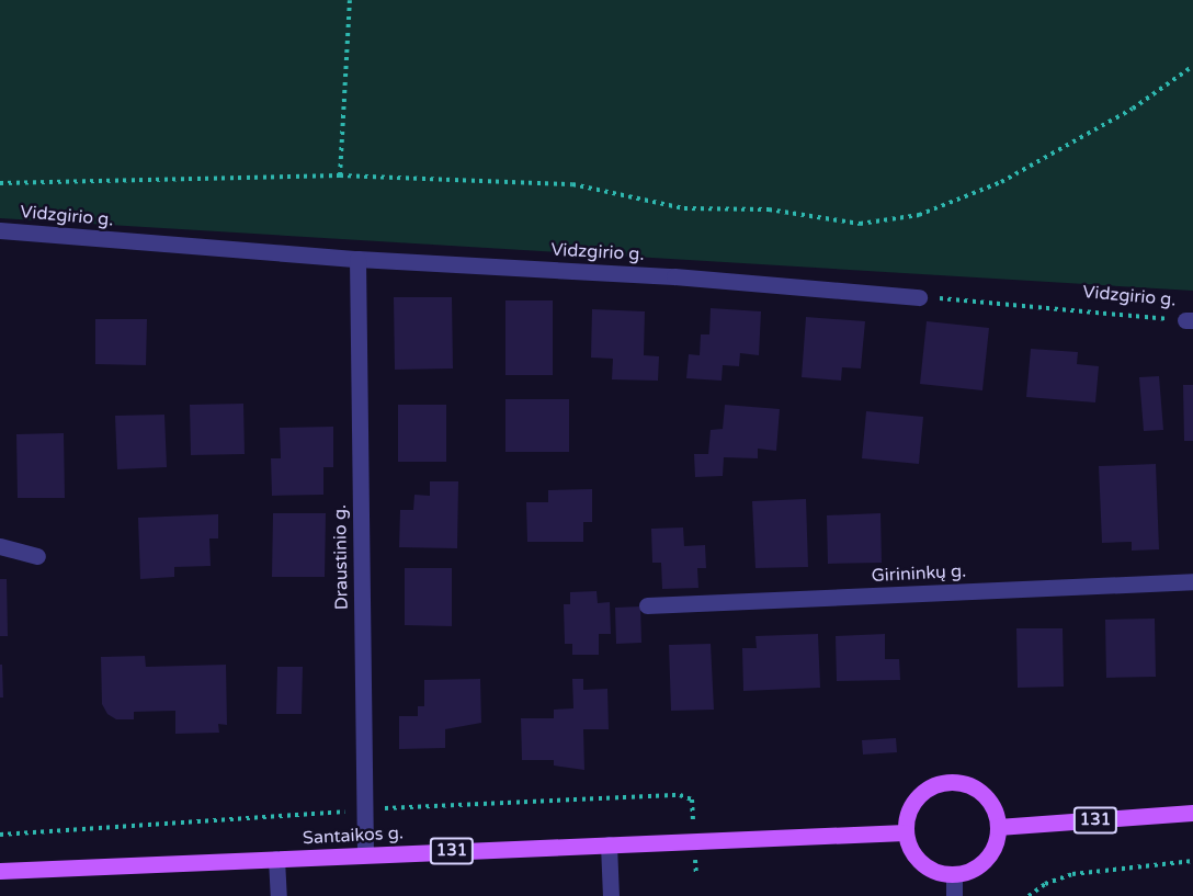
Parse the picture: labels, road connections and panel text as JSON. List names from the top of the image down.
{
  "streets": {
    "main road": ["131", "Santaikos g."],
    "street": ["Vidzgirio g.", "Draustinio g.", "Girininkų g."]
  },
  "crossings": [
    ["Vidzgirio g.", "Draustinio g."],
    ["Draustinio g.", "Santaikos g."],
    ["131", "Santaikos g."]
  ]
}
